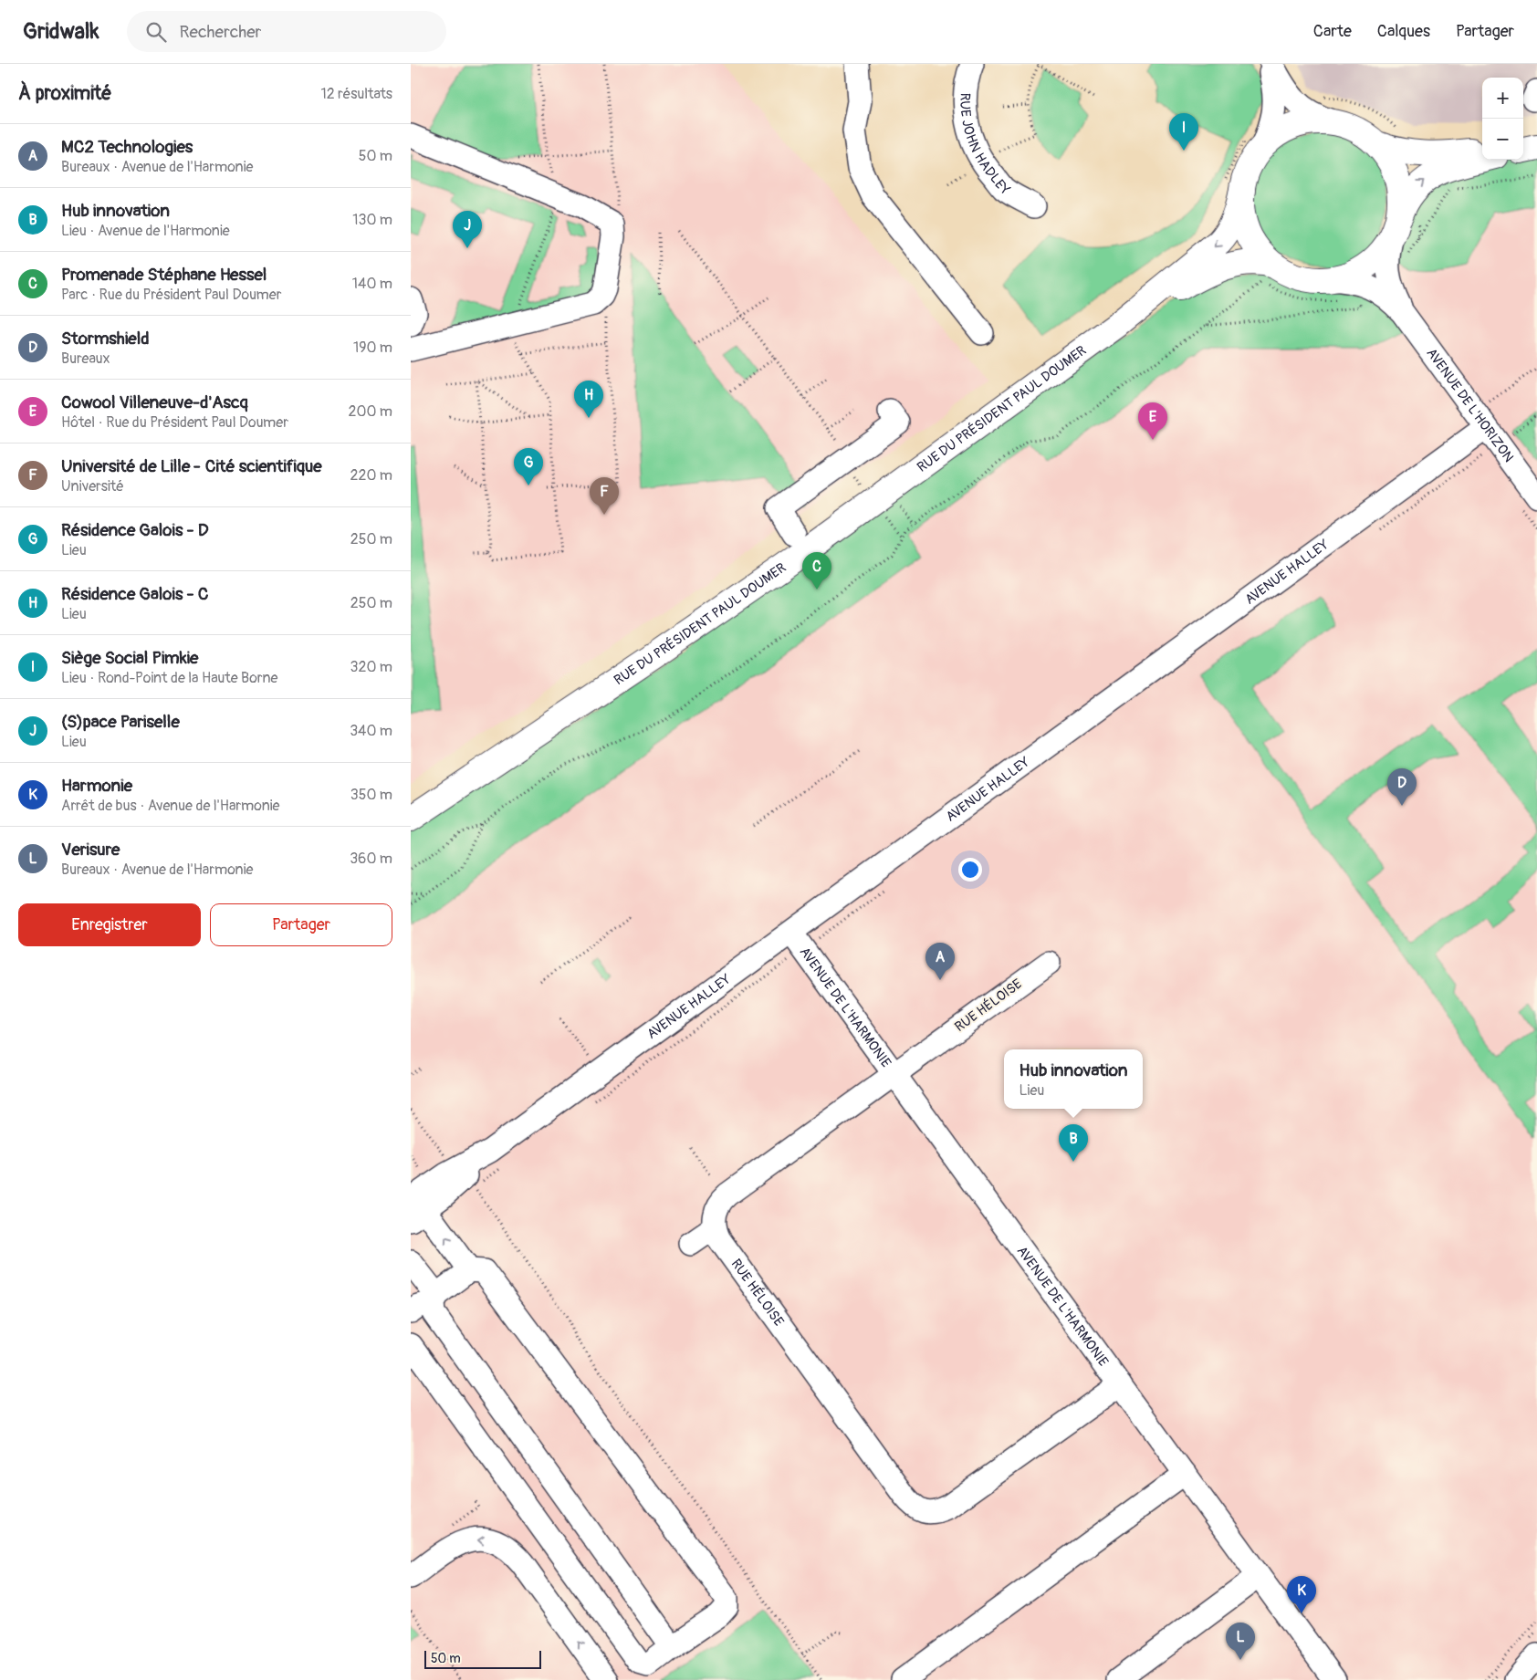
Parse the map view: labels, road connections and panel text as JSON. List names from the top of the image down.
{
  "streets": {
    "main road": ["RUE DU PRÉSIDENT PAUL DOUMER"],
    "street": [
      "RUE JOHN HADLEY",
      "AVENUE DE L'HORIZON",
      "AVENUE HALLEY",
      "RUE HÉLOISE",
      "AVENUE DE L'HARMONIE"
    ]
  },
  "crossings": [
    ["AVENUE DE L'HORIZON", "AVENUE HALLEY"],
    ["AVENUE HALLEY", "AVENUE DE L'HARMONIE"],
    ["RUE HÉLOISE", "AVENUE DE L'HARMONIE"]
  ],
  "scale_bar": "50 m",
  "page": {
    "header": "Gridwalk",
    "search": "Rechercher",
    "nav": ["Carte", "Calques", "Partager"],
    "heading": ["À proximité", "12 résultats"],
    "map_buttons": ["+", "−"],
    "pins": [
      "I",
      "J",
      "H",
      "E",
      "G",
      "F",
      "C",
      "D",
      "A",
      "B",
      "K",
      "L"
    ],
    "list": [
      {
        "mark": "A",
        "name": "MC2 Technologies",
        "note": "Bureaux · Avenue de l'Harmonie",
        "value": "50 m"
      },
      {
        "mark": "B",
        "name": "Hub innovation",
        "note": "Lieu · Avenue de l'Harmonie",
        "value": "130 m"
      },
      {
        "mark": "C",
        "name": "Promenade Stéphane Hessel",
        "note": "Parc · Rue du Président Paul Doumer",
        "value": "140 m"
      },
      {
        "mark": "D",
        "name": "Stormshield",
        "note": "Bureaux",
        "value": "190 m"
      },
      {
        "mark": "E",
        "name": "Cowool Villeneuve-d'Ascq",
        "note": "Hôtel · Rue du Président Paul Doumer",
        "value": "200 m"
      },
      {
        "mark": "F",
        "name": "Université de Lille ‐ Cité scientifique",
        "note": "Université",
        "value": "220 m"
      },
      {
        "mark": "G",
        "name": "Résidence Galois - D",
        "note": "Lieu",
        "value": "250 m"
      },
      {
        "mark": "H",
        "name": "Résidence Galois - C",
        "note": "Lieu",
        "value": "250 m"
      },
      {
        "mark": "I",
        "name": "Siège Social Pimkie",
        "note": "Lieu · Rond-Point de la Haute Borne",
        "value": "320 m"
      },
      {
        "mark": "J",
        "name": "(S)pace Pariselle",
        "note": "Lieu",
        "value": "340 m"
      },
      {
        "mark": "K",
        "name": "Harmonie",
        "note": "Arrêt de bus · Avenue de l'Harmonie",
        "value": "350 m"
      },
      {
        "mark": "L",
        "name": "Verisure",
        "note": "Bureaux · Avenue de l'Harmonie",
        "value": "360 m"
      }
    ],
    "buttons": ["Enregistrer", "Partager"],
    "popup": ["Hub innovation", "Lieu"],
    "scale": "50 m"
  }
}
